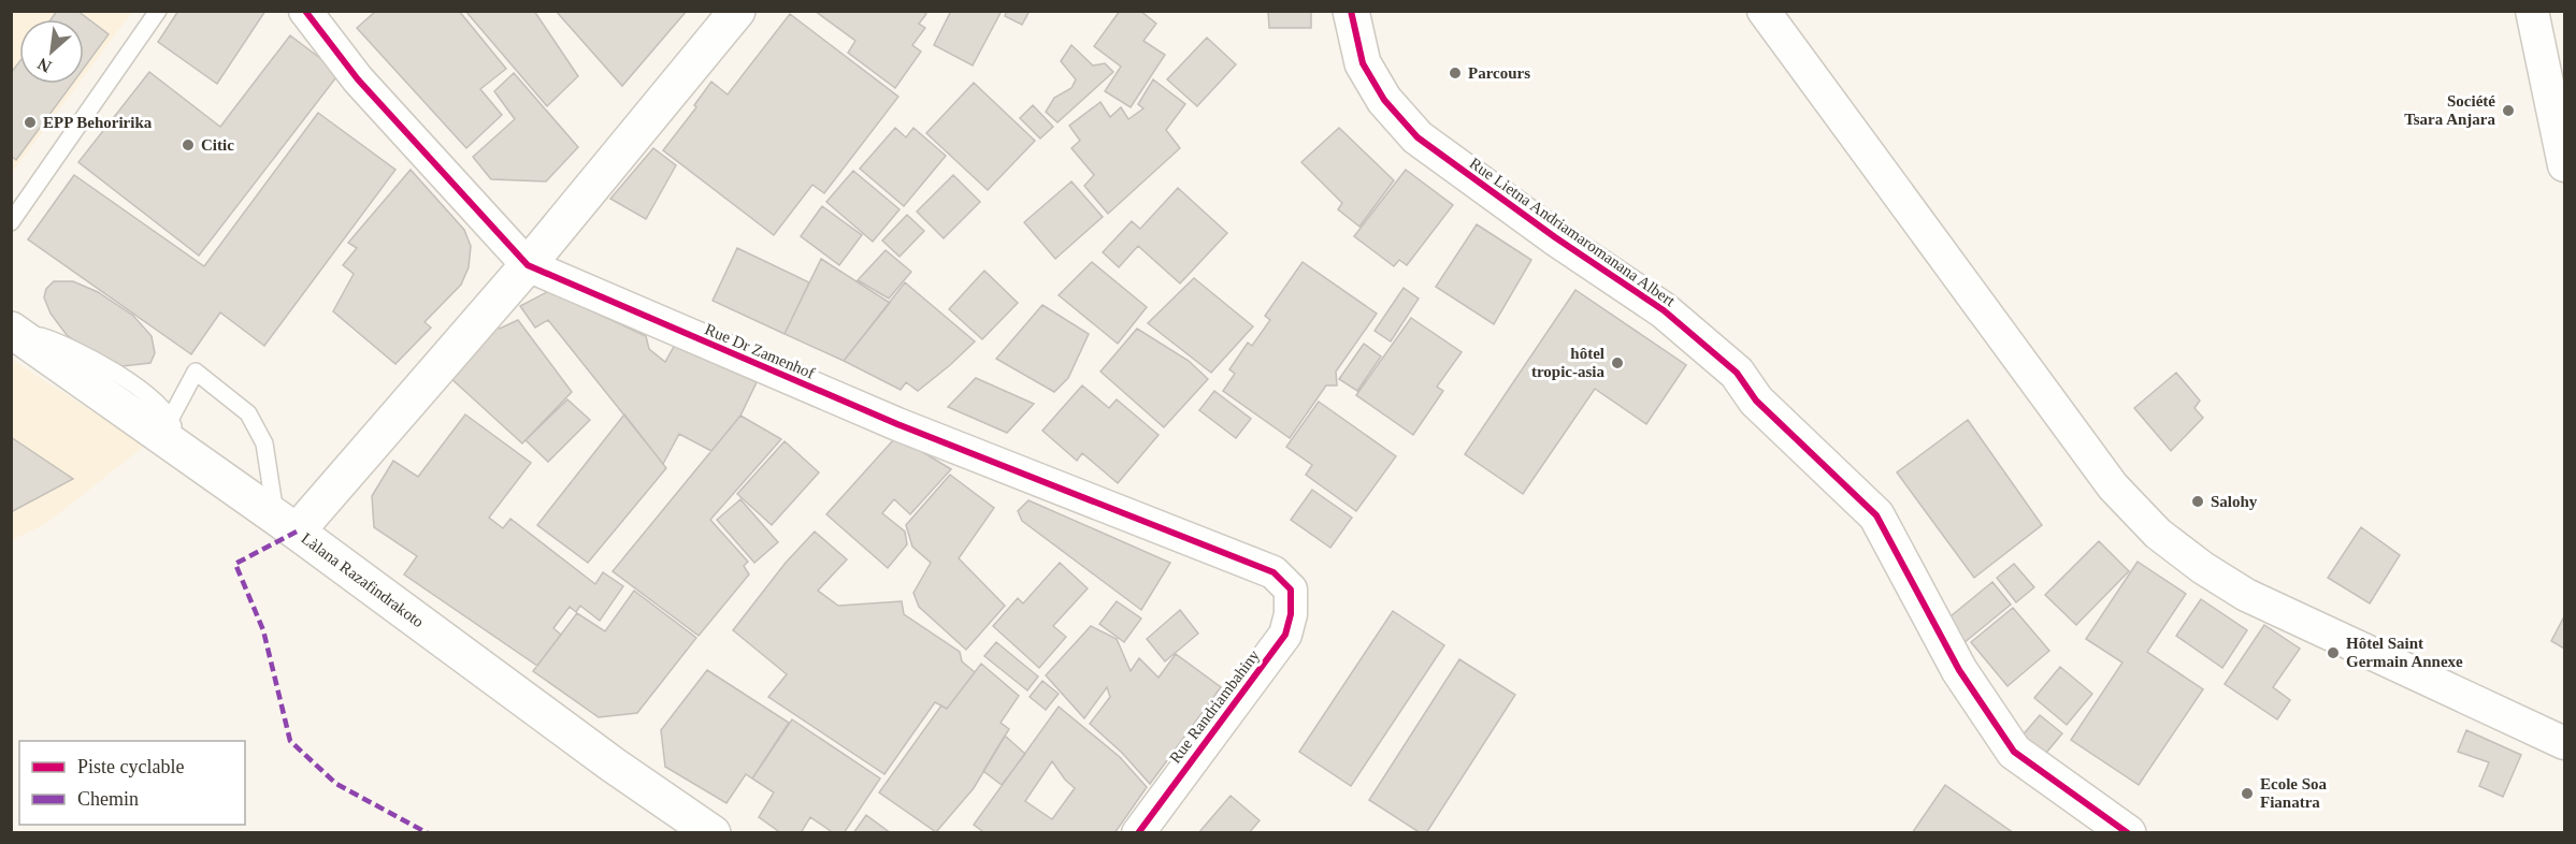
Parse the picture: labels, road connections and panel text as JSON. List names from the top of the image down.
{
  "streets": {
    "street": [
      "Rue Lietna Andriamaromanana Albert",
      "Rue Dr Zamenhof",
      "Làlana Razafindrakoto",
      "Rue Randriambahiny"
    ]
  },
  "crossings": [
    ["Rue Dr Zamenhof", "Rue Randriambahiny"]
  ],
  "places": [
    "Parcours",
    "Société Tsara Anjara",
    "EPP Behoririka",
    "Citic",
    "hôtel tropic-asia",
    "Salohy",
    "Hôtel Saint Germain Annexe",
    "Ecole Soa Fianatra"
  ],
  "legend": ["Piste cyclable", "Chemin"],
  "north": "bottom left"
}
